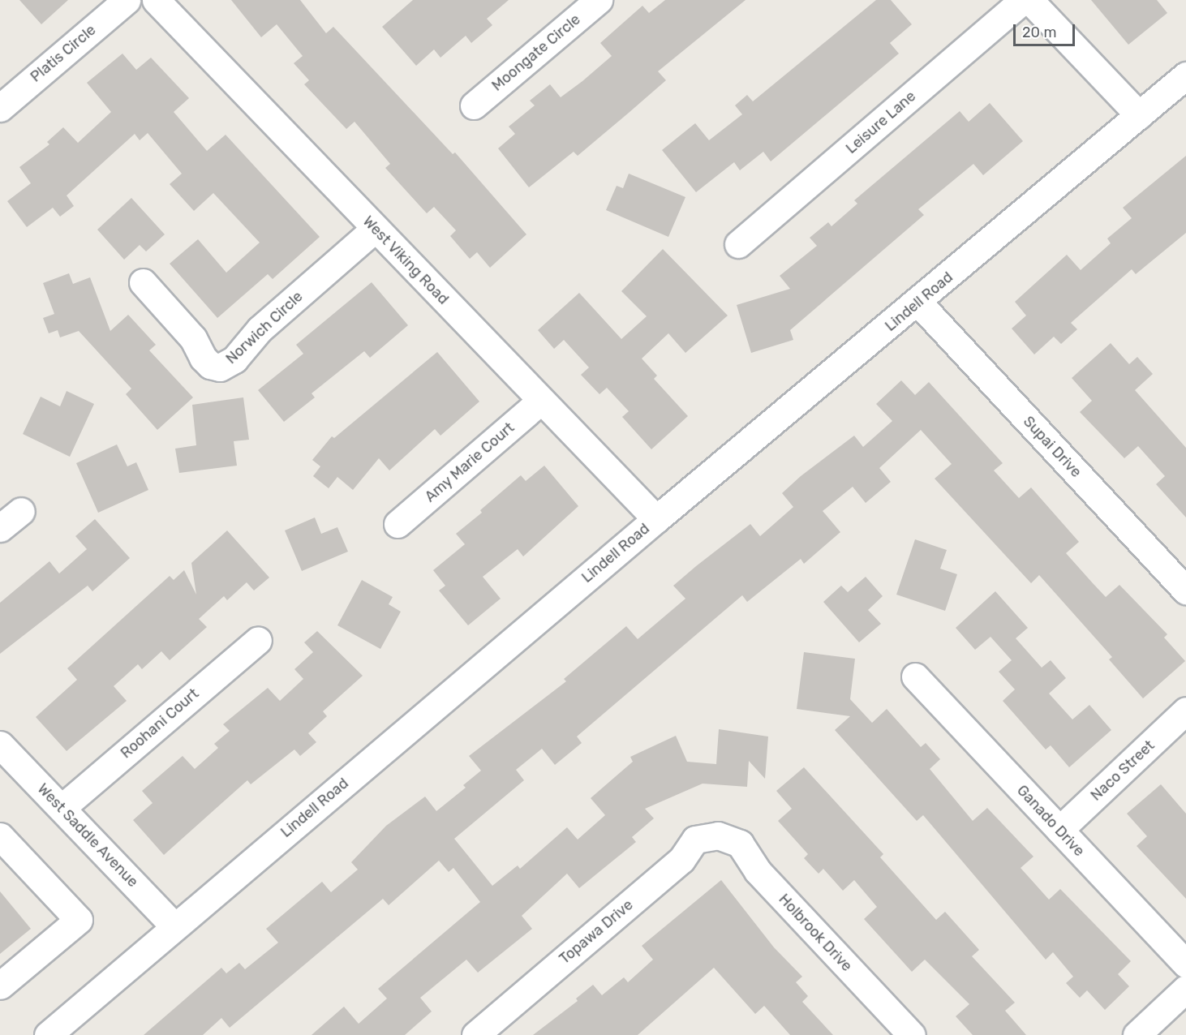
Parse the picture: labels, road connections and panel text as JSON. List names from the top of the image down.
{
  "streets": {
    "street": [
      "Moongate Circle",
      "Platis Circle",
      "Leisure Lane",
      "West Viking Road",
      "Lindell Road",
      "Norwich Circle",
      "Supai Drive",
      "Amy Marie Court",
      "Roohani Court",
      "Naco Street",
      "Ganado Drive",
      "West Saddle Avenue",
      "Topawa Drive",
      "Holbrook Drive"
    ]
  },
  "crossings": [
    ["West Viking Road", "Lindell Road"],
    ["West Viking Road", "Norwich Circle"],
    ["West Viking Road", "Amy Marie Court"],
    ["Lindell Road", "Supai Drive"],
    ["Lindell Road", "West Saddle Avenue"],
    ["Roohani Court", "West Saddle Avenue"],
    ["Naco Street", "Ganado Drive"],
    ["Topawa Drive", "Holbrook Drive"]
  ],
  "scale_bar": "20 m"
}
